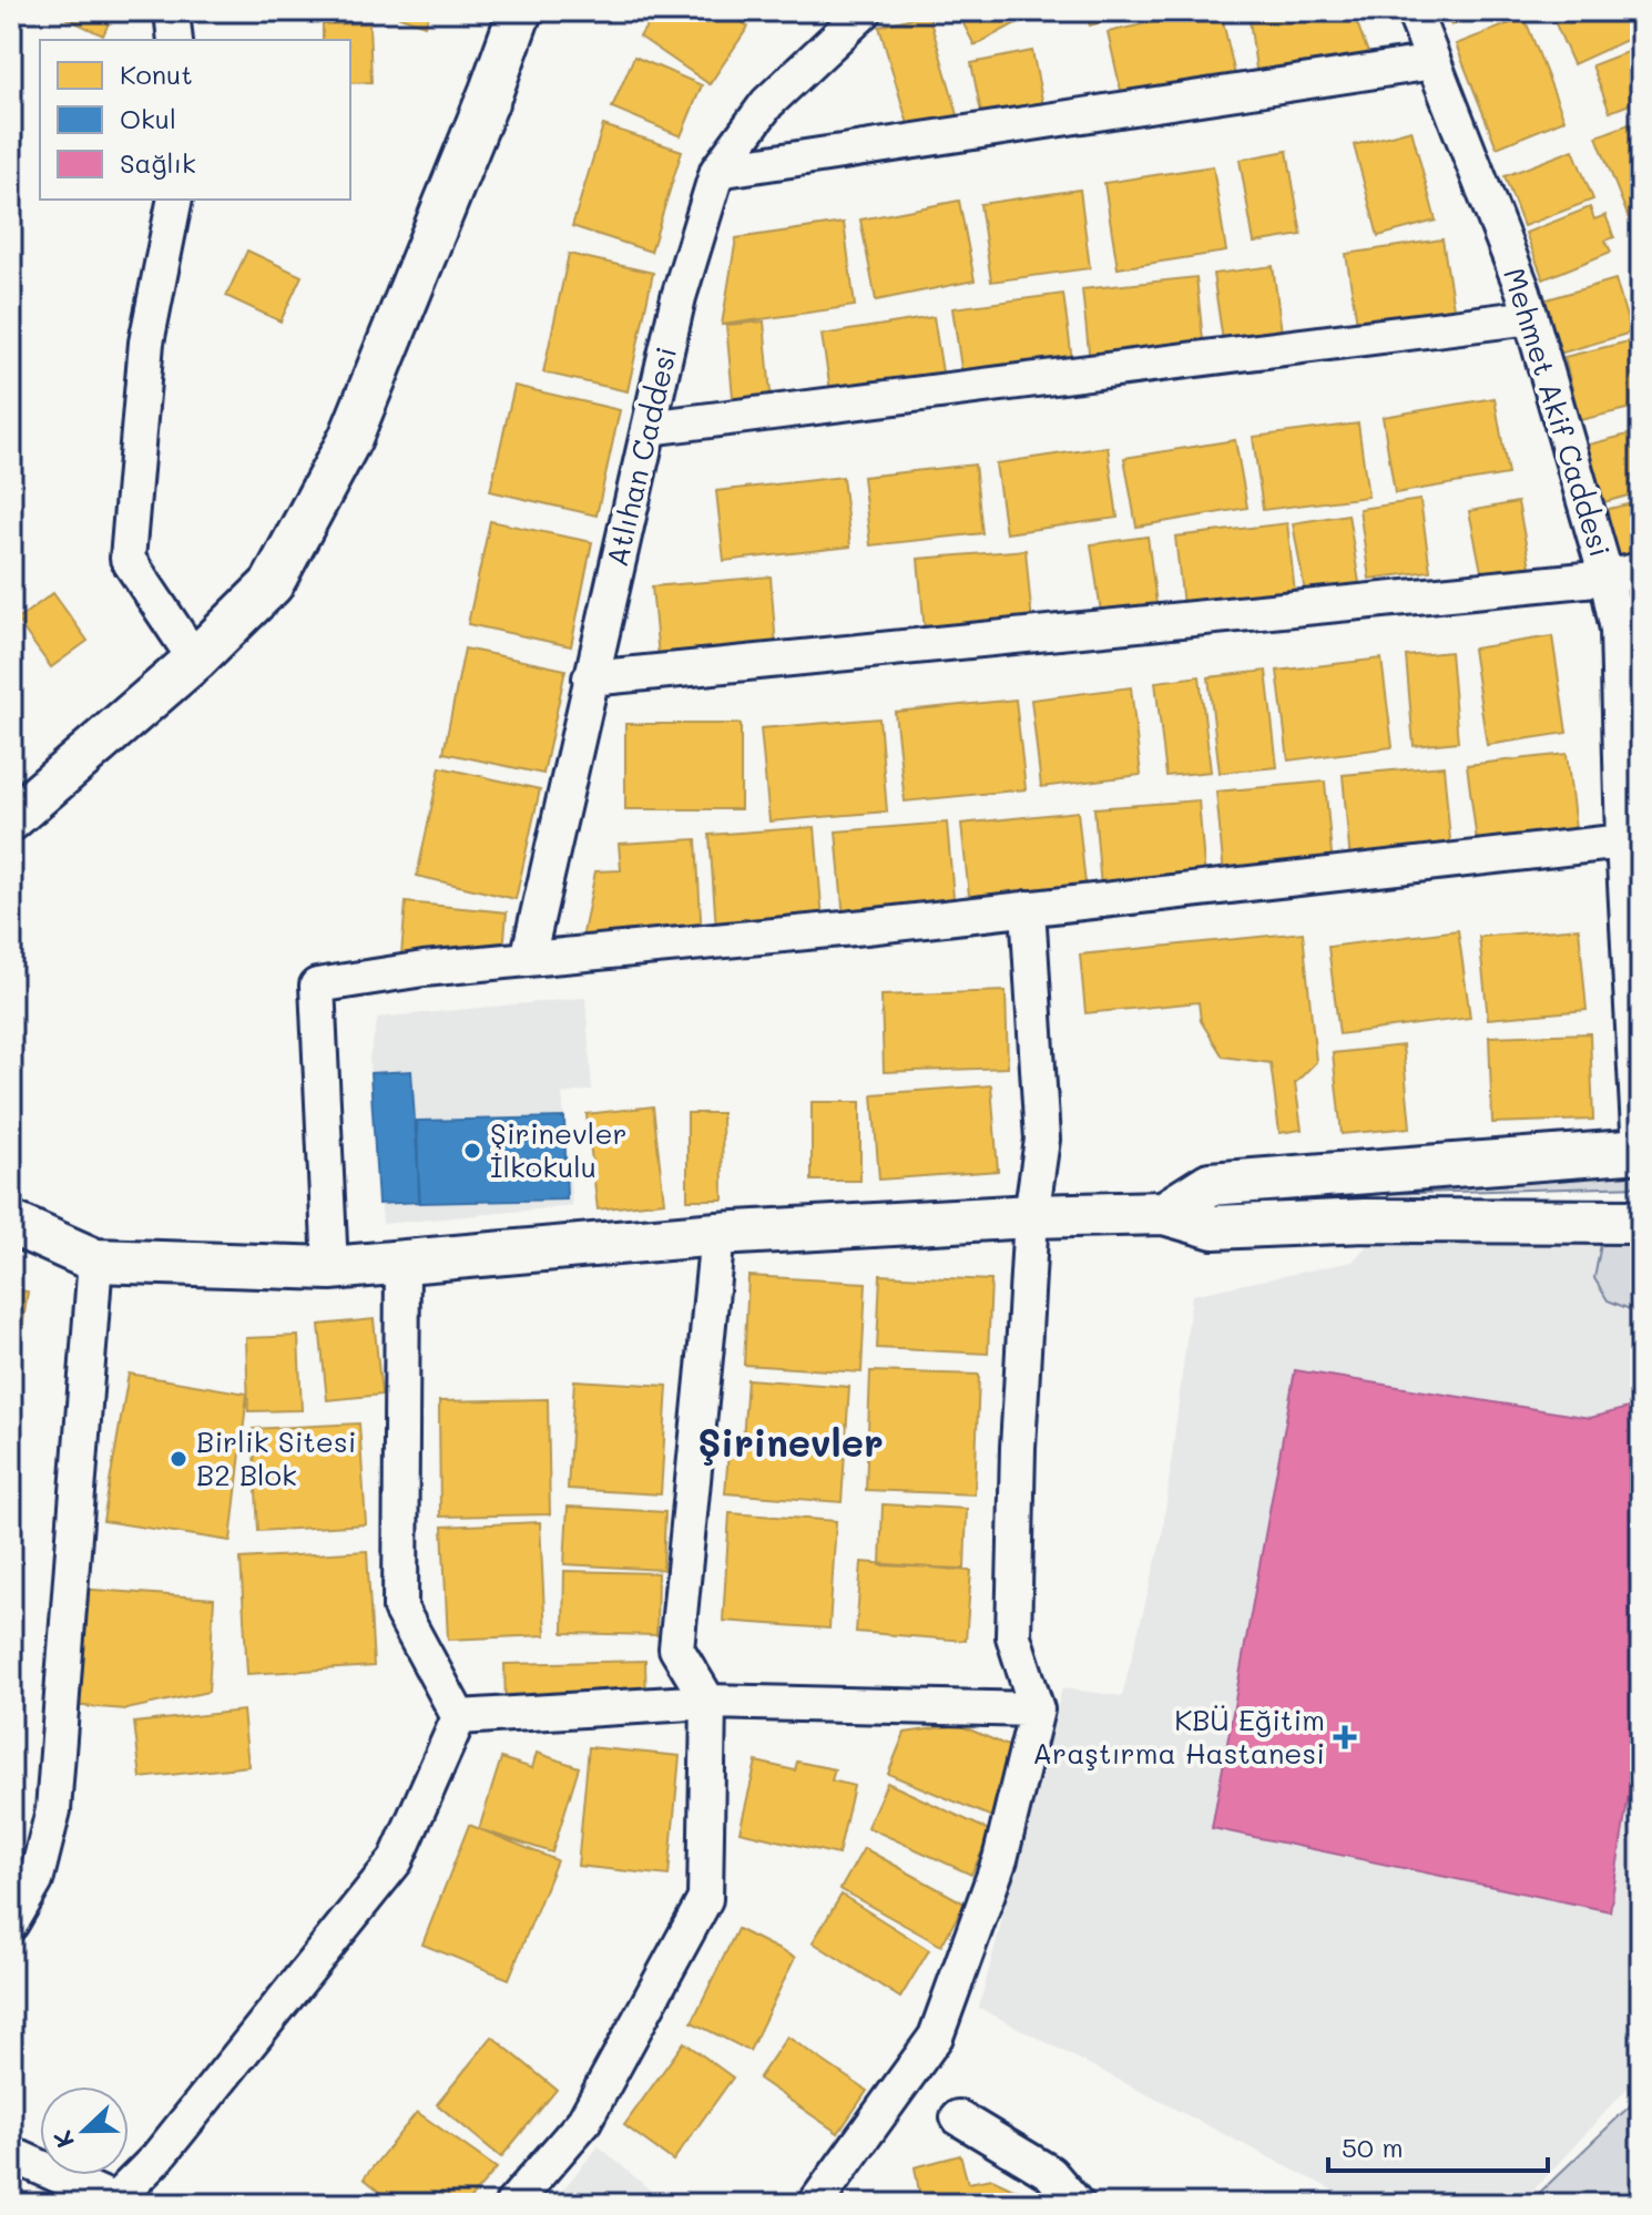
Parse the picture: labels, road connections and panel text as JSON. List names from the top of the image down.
{
  "streets": {
    "street": ["Mehmet Akif Caddesi", "Atlıhan Caddesi"]
  },
  "districts": ["Şirinevler"],
  "places": {
    "other": ["Şirinevler İlkokulu", "Birlik Sitesi B2 Blok"],
    "health": ["KBÜ Eğitim Araştırma Hastanesi"]
  },
  "legend": ["Konut", "Okul", "Sağlık"],
  "scale_bar": "50 m",
  "north": "left"
}
